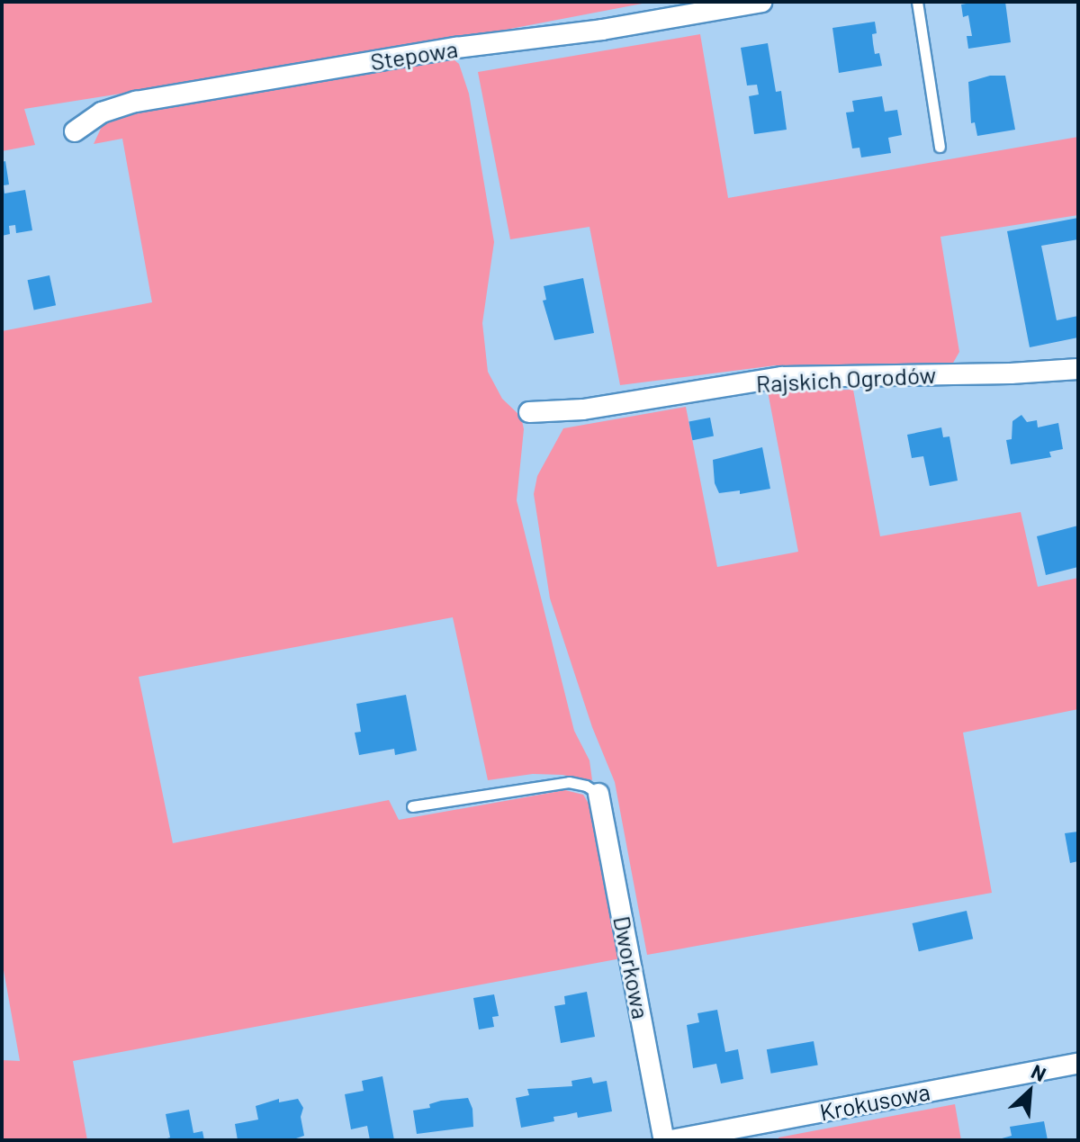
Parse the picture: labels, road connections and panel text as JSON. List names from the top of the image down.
{
  "streets": {
    "street": [
      "Stepowa",
      "Rajskich Ogrodów",
      "Dworkowa",
      "Krokusowa"
    ]
  },
  "north": "top right"
}
